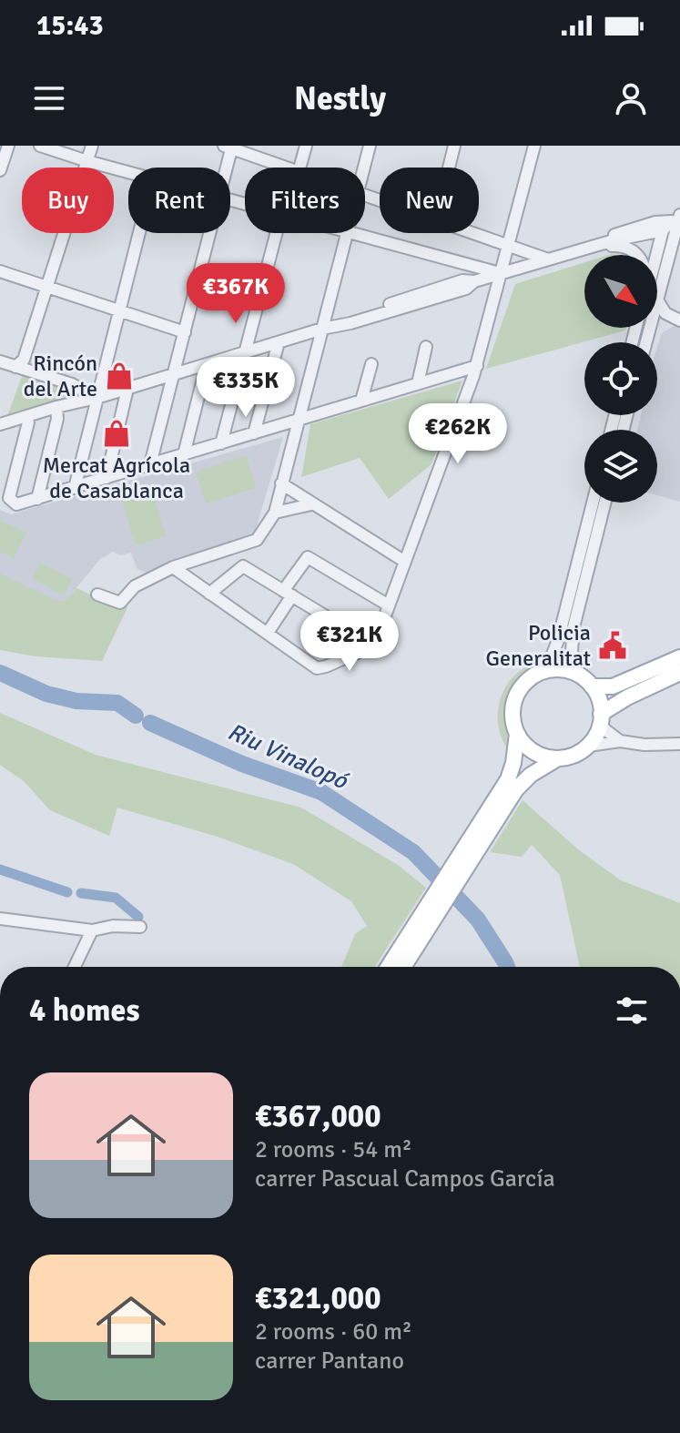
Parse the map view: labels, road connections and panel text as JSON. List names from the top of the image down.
{
  "water": ["Riu Vinalopó"],
  "places": {
    "shop": ["Rincón del Arte", "Mercat Agrícola de Casablanca"],
    "public building": ["Policia Generalitat"]
  },
  "north": "bottom right",
  "page": {
    "status": "15:43",
    "header": "Nestly",
    "chip": [
      "Buy",
      "Rent",
      "Filters",
      "New"
    ],
    "price": [
      "€367K",
      "€335K",
      "€262K",
      "€321K"
    ],
    "heading": "4 homes",
    "list": [
      {
        "name": "€367,000",
        "note": "2 rooms · 54 m² · carrer Pascual Campos García"
      },
      {
        "name": "€321,000",
        "note": "2 rooms · 60 m² · carrer Pantano"
      }
    ]
  }
}
